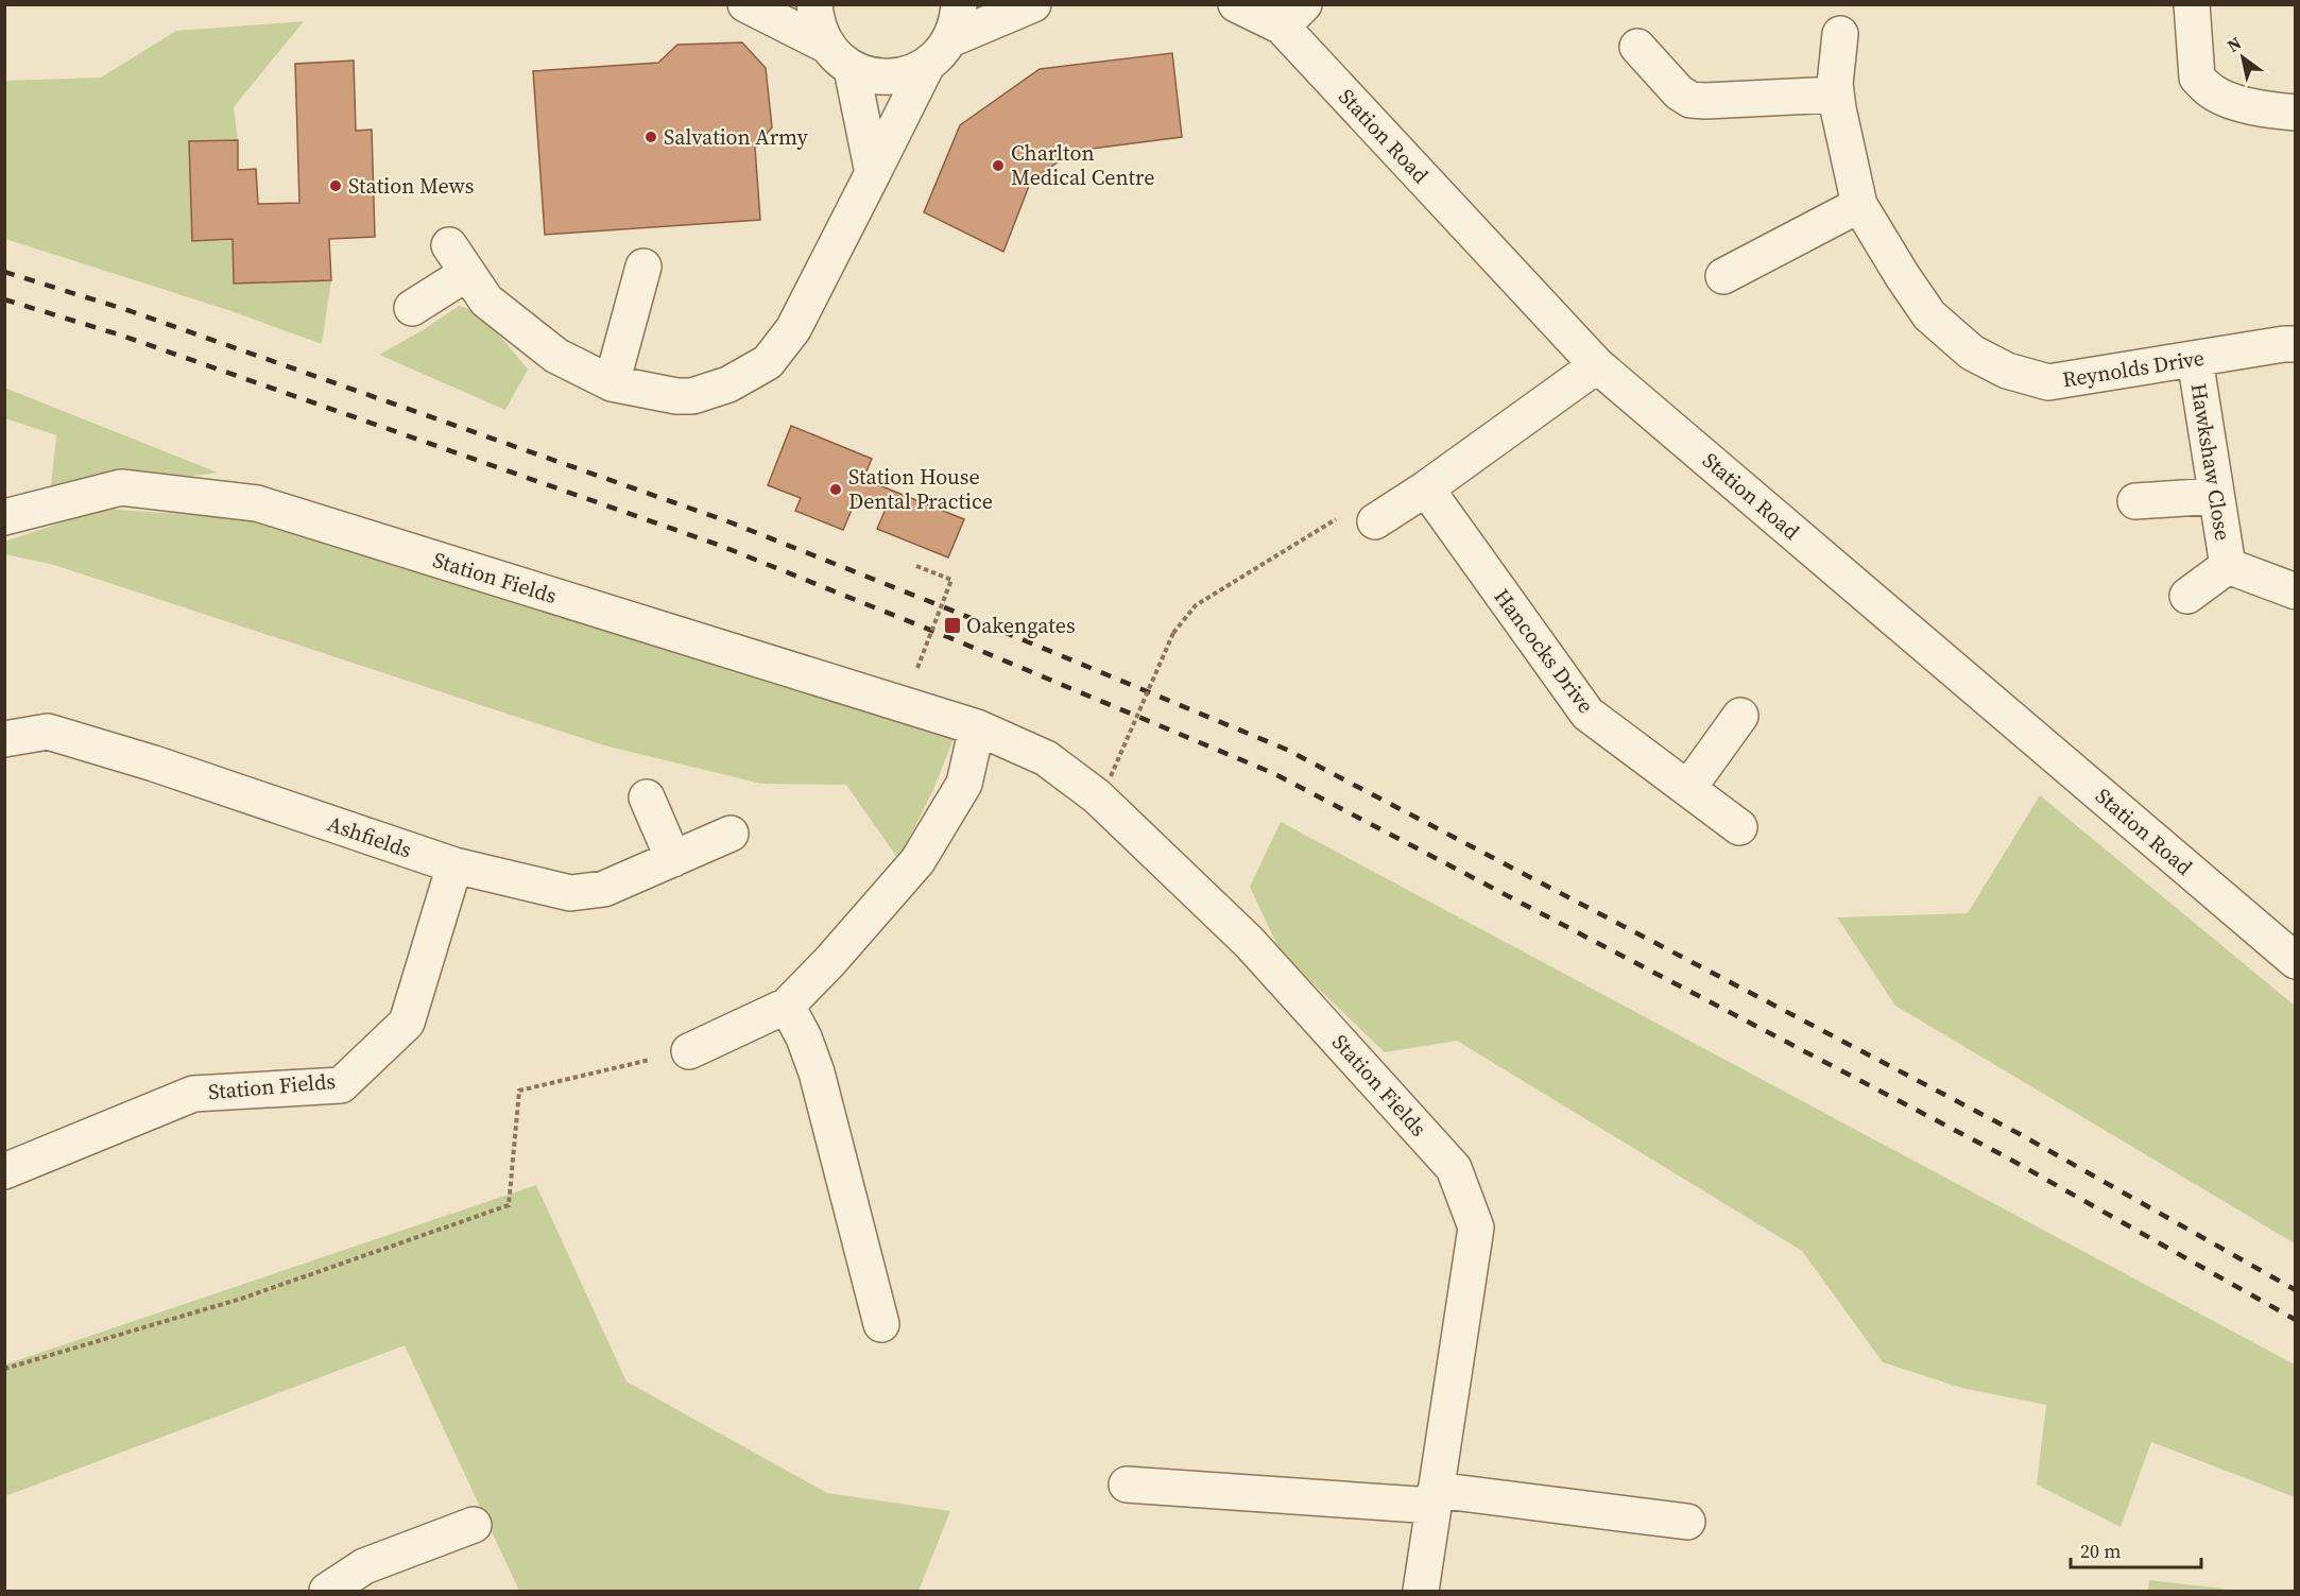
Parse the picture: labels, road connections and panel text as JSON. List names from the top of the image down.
{
  "streets": {
    "street": [
      "Station Road",
      "Reynolds Drive",
      "Hawkshaw Close",
      "Station Fields",
      "Hancocks Drive",
      "Ashfields"
    ]
  },
  "crossings": [
    ["Reynolds Drive", "Hawkshaw Close"],
    ["Station Fields", "Ashfields"]
  ],
  "places": {
    "other": [
      "Salvation Army",
      "Charlton Medical Centre",
      "Station Mews",
      "Station House Dental Practice"
    ],
    "transit": ["Oakengates"]
  },
  "scale_bar": "20 m",
  "north": "top left"
}
